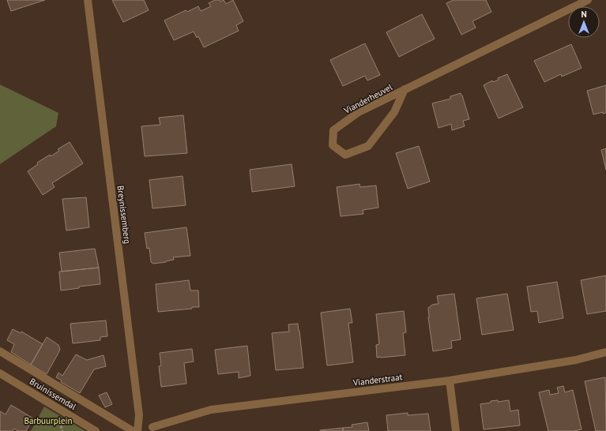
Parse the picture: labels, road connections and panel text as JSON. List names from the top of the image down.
{
  "streets": {
    "street": [
      "Vianderheuvel",
      "Breynissemberg",
      "Vianderstraat",
      "Bruinissemdal"
    ]
  },
  "parks": ["Barbuurplein"],
  "north": "top"
}
